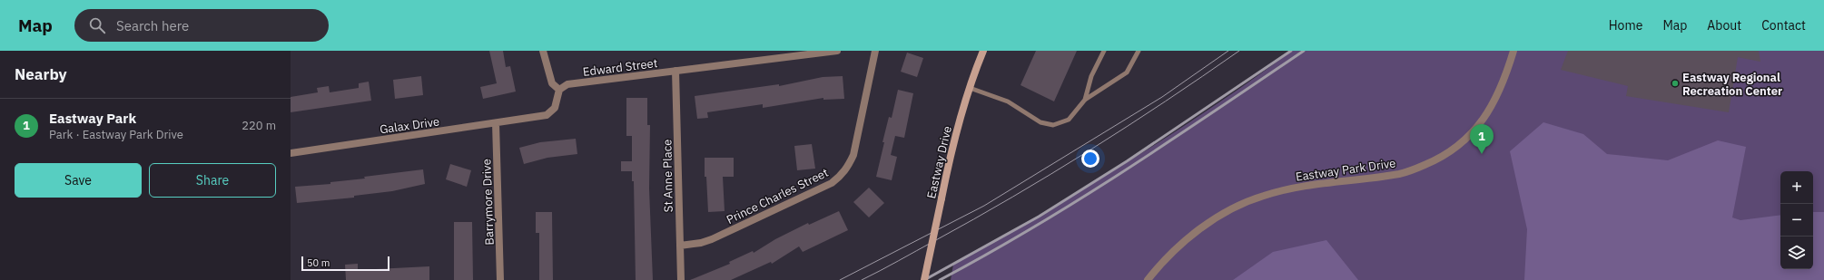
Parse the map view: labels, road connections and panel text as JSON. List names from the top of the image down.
{
  "streets": {
    "main road": ["Eastway Drive"],
    "street": [
      "Edward Street",
      "Galax Drive",
      "Eastway Park Drive",
      "St Anne Place",
      "Prince Charles Street",
      "Barrymore Drive"
    ]
  },
  "crossings": [
    ["Edward Street", "Galax Drive"],
    ["Edward Street", "St Anne Place"],
    ["Galax Drive", "Barrymore Drive"],
    ["St Anne Place", "Prince Charles Street"]
  ],
  "places": ["Eastway Regional Recreation Center"],
  "scale_bar": "50 m",
  "page": {
    "header": "Map",
    "search": "Search here",
    "nav": [
      "Home",
      "Map",
      "About",
      "Contact"
    ],
    "heading": "Nearby",
    "list": [
      {
        "mark": "1",
        "name": "Eastway Park",
        "note": "Park · Eastway Park Drive",
        "value": "220 m"
      }
    ],
    "pins": "1",
    "buttons": ["Save", "Share"],
    "map_buttons": ["+", "−"],
    "scale": "50 m"
  }
}
